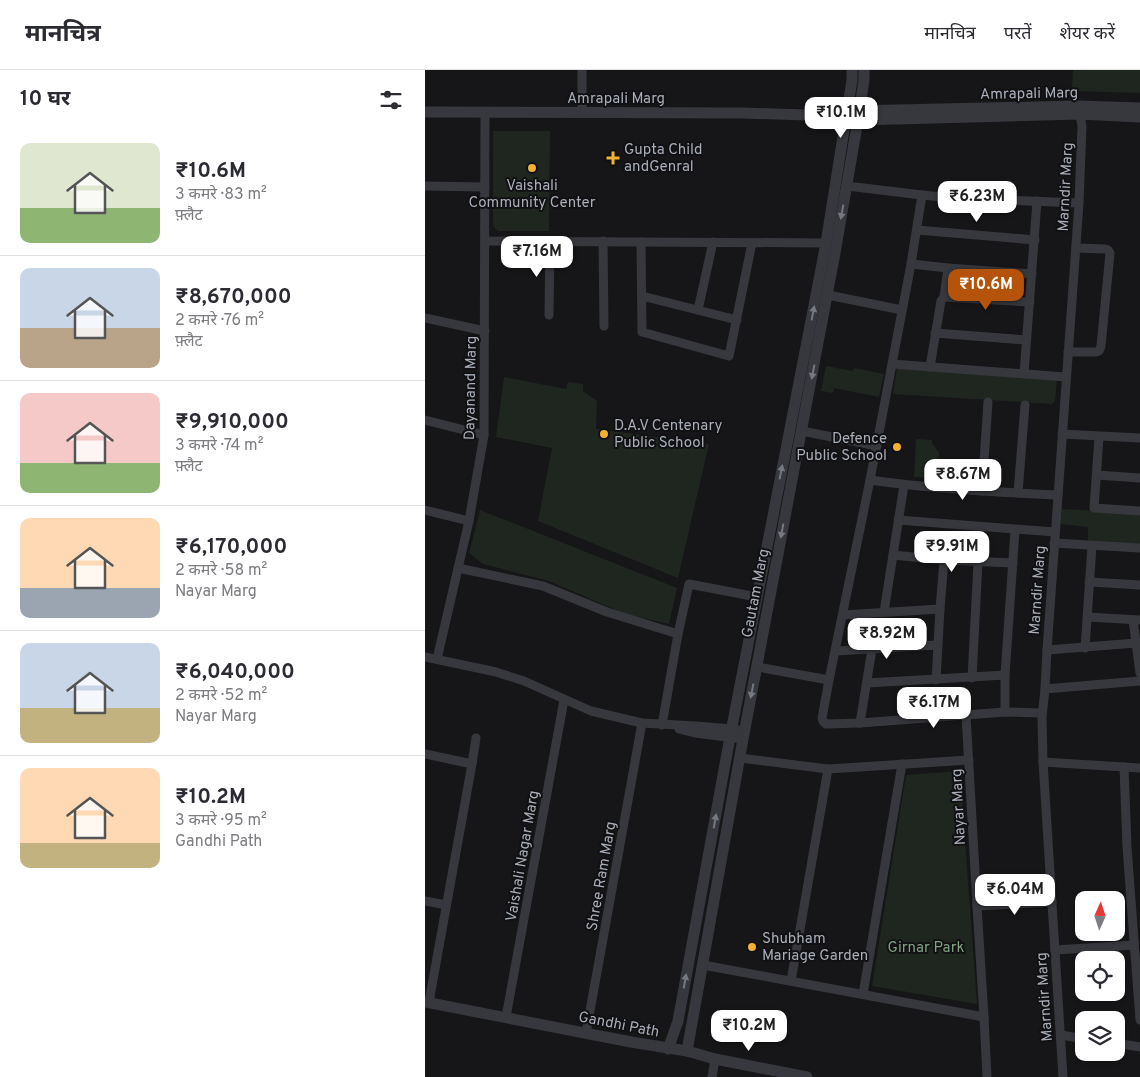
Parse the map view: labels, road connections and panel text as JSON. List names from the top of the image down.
{
  "streets": {
    "street": [
      "Amrapali Marg",
      "Marndir Marg",
      "Dayanand Marg",
      "Gautam Marg",
      "Nayar Marg",
      "Vaishali Nagar Marg",
      "Shree Ram Marg",
      "Gandhi Path"
    ]
  },
  "crossings": [
    ["Amrapali Marg", "Marndir Marg"],
    ["Amrapali Marg", "Dayanand Marg"],
    ["Amrapali Marg", "Gautam Marg"],
    ["Gautam Marg", "Gandhi Path"],
    ["Vaishali Nagar Marg", "Gandhi Path"],
    ["Shree Ram Marg", "Gandhi Path"]
  ],
  "parks": ["Girnar Park"],
  "places": {
    "health": ["Gupta Child andGenral"],
    "other": [
      "Vaishali Community Center",
      "D.A.V Centenary Public School",
      "Defence Public School",
      "Shubham Mariage Garden"
    ]
  },
  "north": "top",
  "page": {
    "header": "मानचित्र",
    "nav": ["मानचित्र", "परतें", "शेयर करें"],
    "heading": "10 घर",
    "price": [
      "₹10.1M",
      "₹6.23M",
      "₹7.16M",
      "₹10.6M",
      "₹8.67M",
      "₹9.91M",
      "₹8.92M",
      "₹6.17M",
      "₹6.04M",
      "₹10.2M"
    ],
    "list": [
      {
        "name": "₹10.6M",
        "note": "3 कमरे · 83 m² · फ़्लैट"
      },
      {
        "name": "₹8,670,000",
        "note": "2 कमरे · 76 m² · फ़्लैट"
      },
      {
        "name": "₹9,910,000",
        "note": "3 कमरे · 74 m² · फ़्लैट"
      },
      {
        "name": "₹6,170,000",
        "note": "2 कमरे · 58 m² · Nayar Marg"
      },
      {
        "name": "₹6,040,000",
        "note": "2 कमरे · 52 m² · Nayar Marg"
      },
      {
        "name": "₹10.2M",
        "note": "3 कमरे · 95 m² · Gandhi Path"
      }
    ]
  }
}
